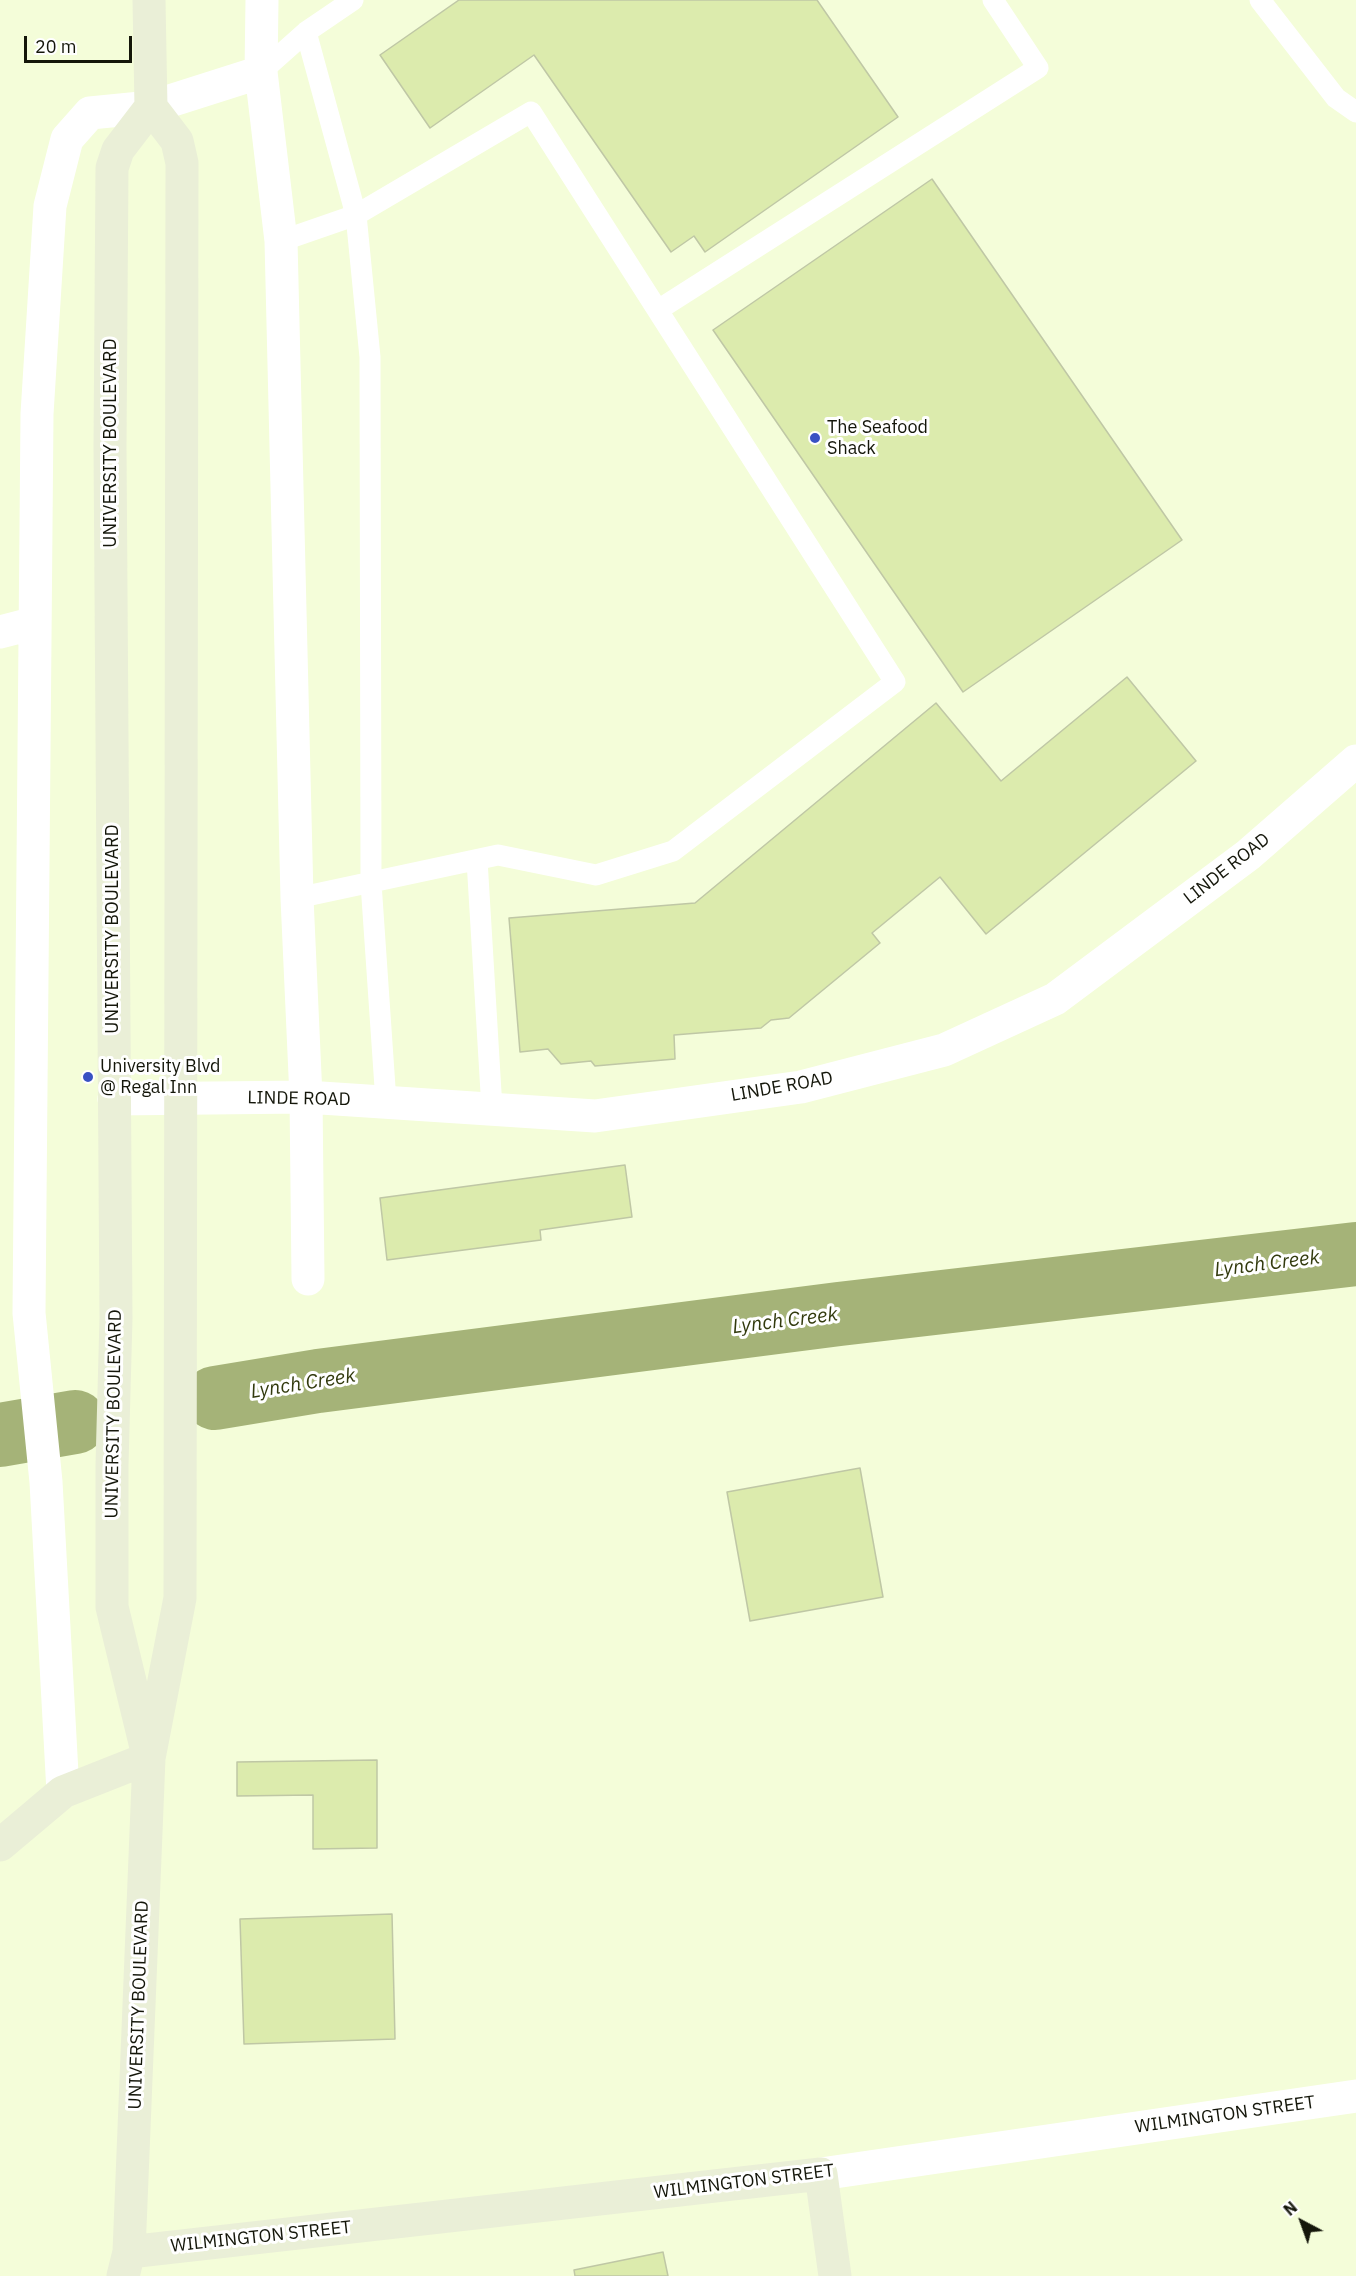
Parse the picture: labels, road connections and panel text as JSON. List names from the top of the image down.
{
  "streets": {
    "main road": ["UNIVERSITY BOULEVARD", "WILMINGTON STREET"],
    "street": ["LINDE ROAD"]
  },
  "crossings": [
    ["UNIVERSITY BOULEVARD", "LINDE ROAD"],
    ["UNIVERSITY BOULEVARD", "WILMINGTON STREET"]
  ],
  "water": ["Lynch Creek"],
  "places": ["The Seafood Shack", "University Blvd @ Regal Inn"],
  "scale_bar": "20 m",
  "north": "top left"
}
